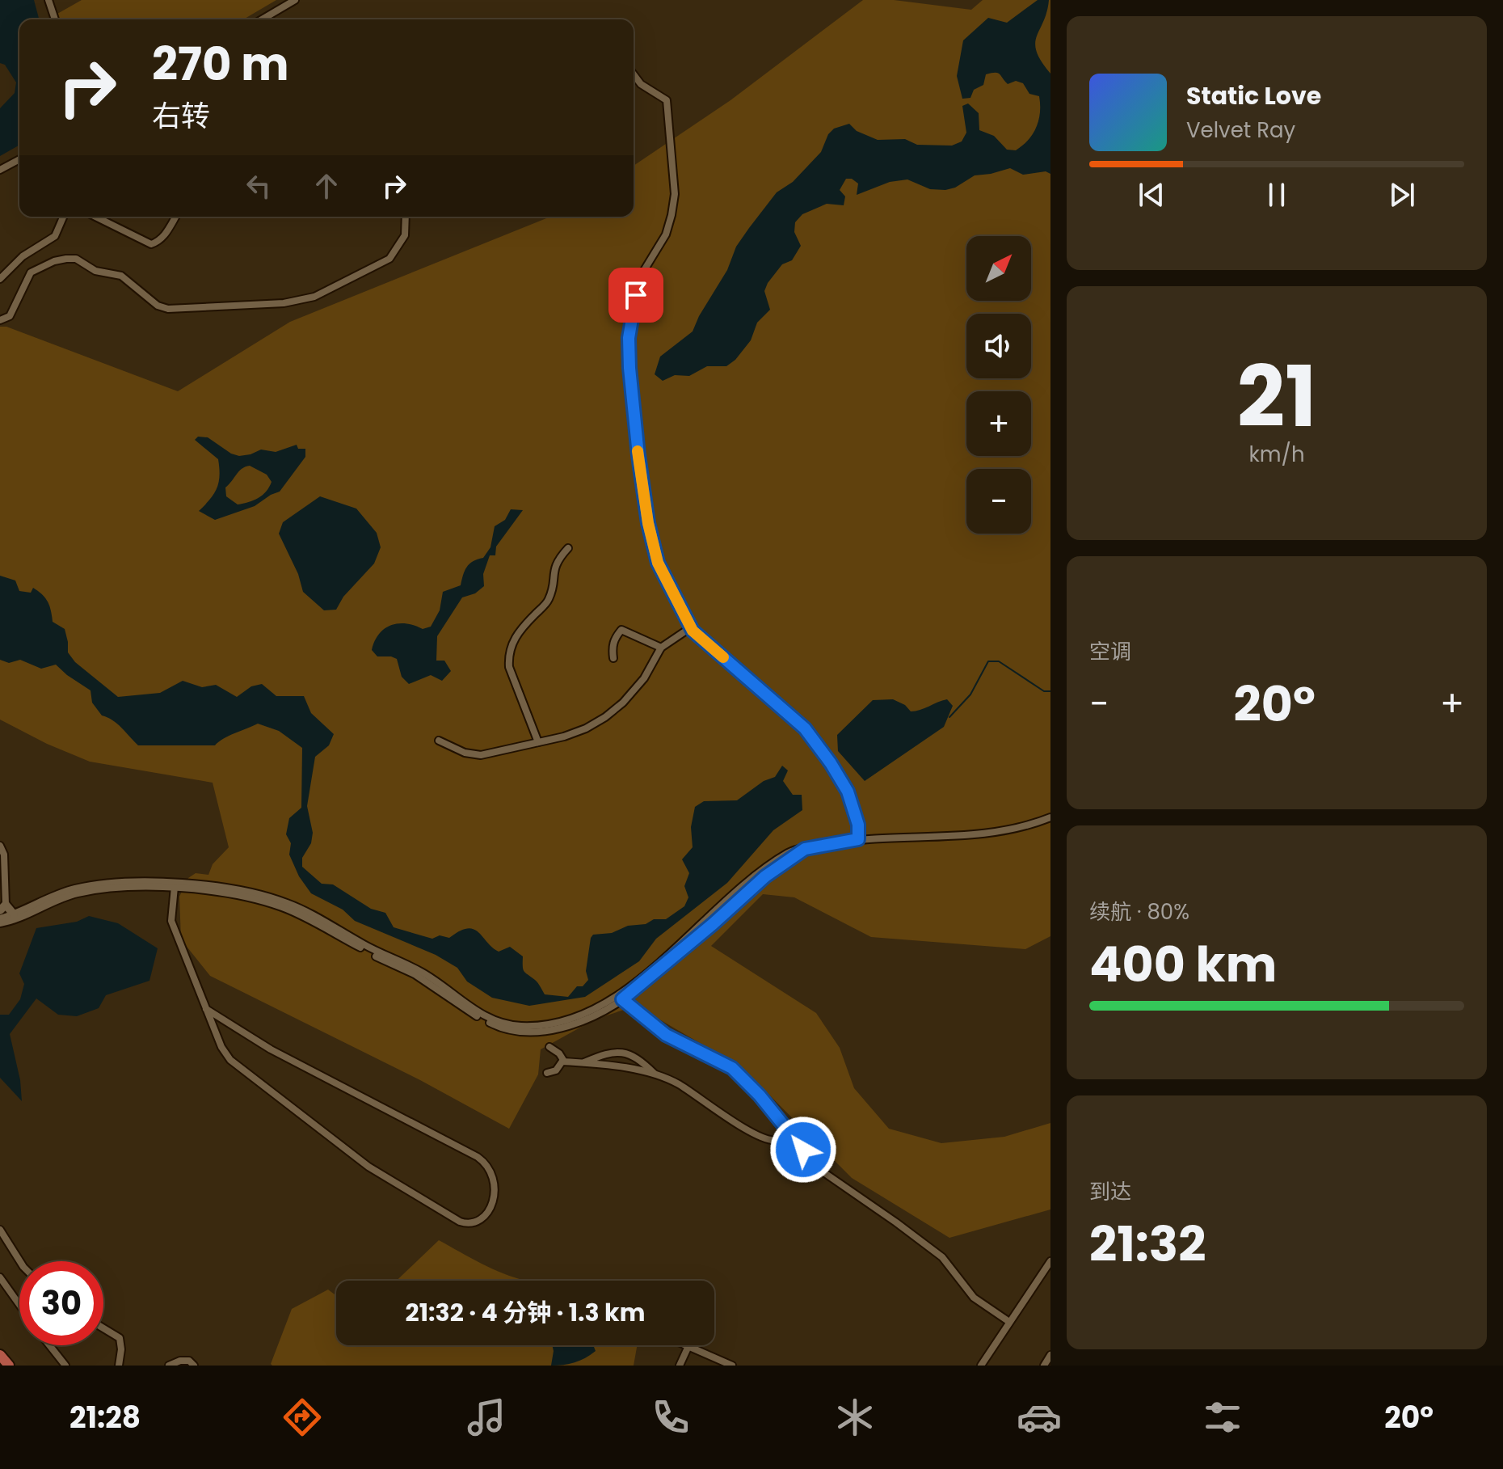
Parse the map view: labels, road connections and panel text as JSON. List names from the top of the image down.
{
  "north": "top right",
  "page": {
    "turn": ["270 m", "右转"],
    "song": ["Static Love", "Velvet Ray"],
    "map_buttons": ["+", "−"],
    "tile": [
      ["21", "km/h"],
      "空调",
      ["续航 · 80%", "400 km"],
      ["到达", "21:32"]
    ],
    "heat": ["−", "20°", "+"],
    "limit": "30",
    "trip": "21:32 · 4 分钟 · 1.3 km",
    "tabs": ["21:28", "20°"]
  }
}
